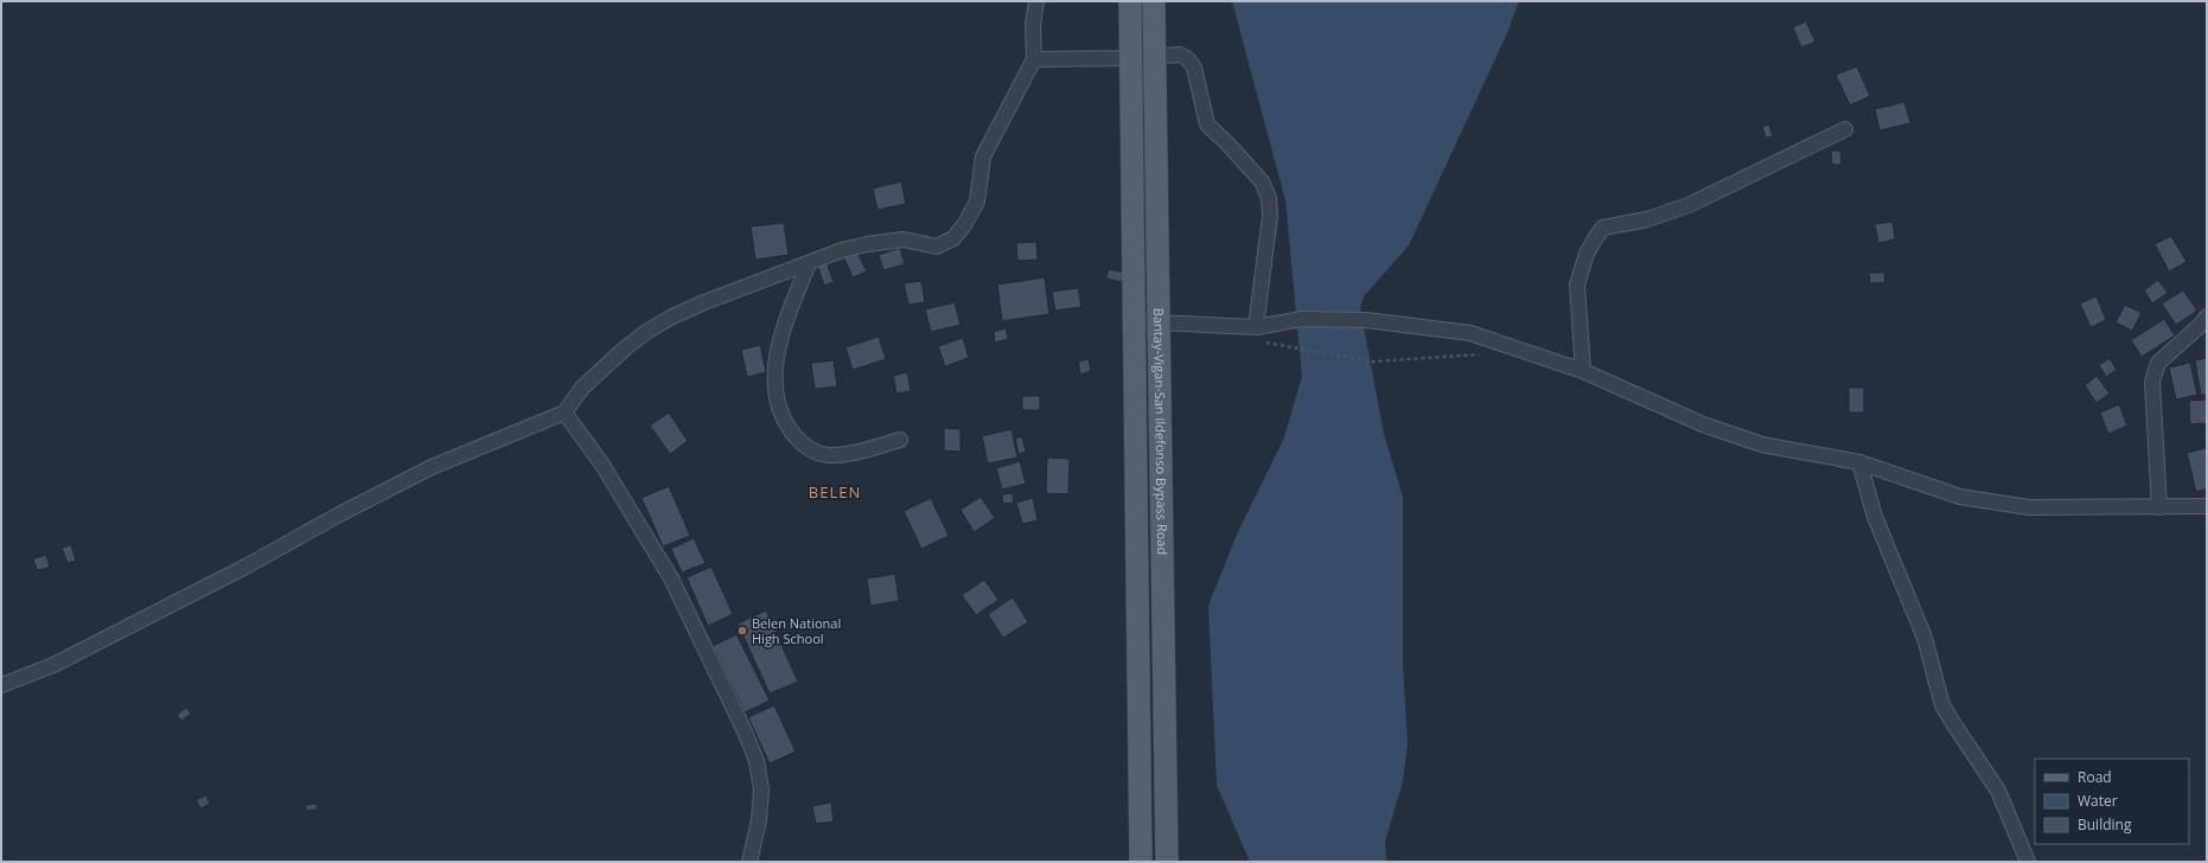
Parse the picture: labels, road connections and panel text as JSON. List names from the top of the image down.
{
  "streets": {
    "main road": ["Bantay-Vigan-San Ildefonso Bypass Road"]
  },
  "districts": ["BELEN"],
  "places": ["Belen National High School"],
  "legend": ["Road", "Water", "Building"]
}
